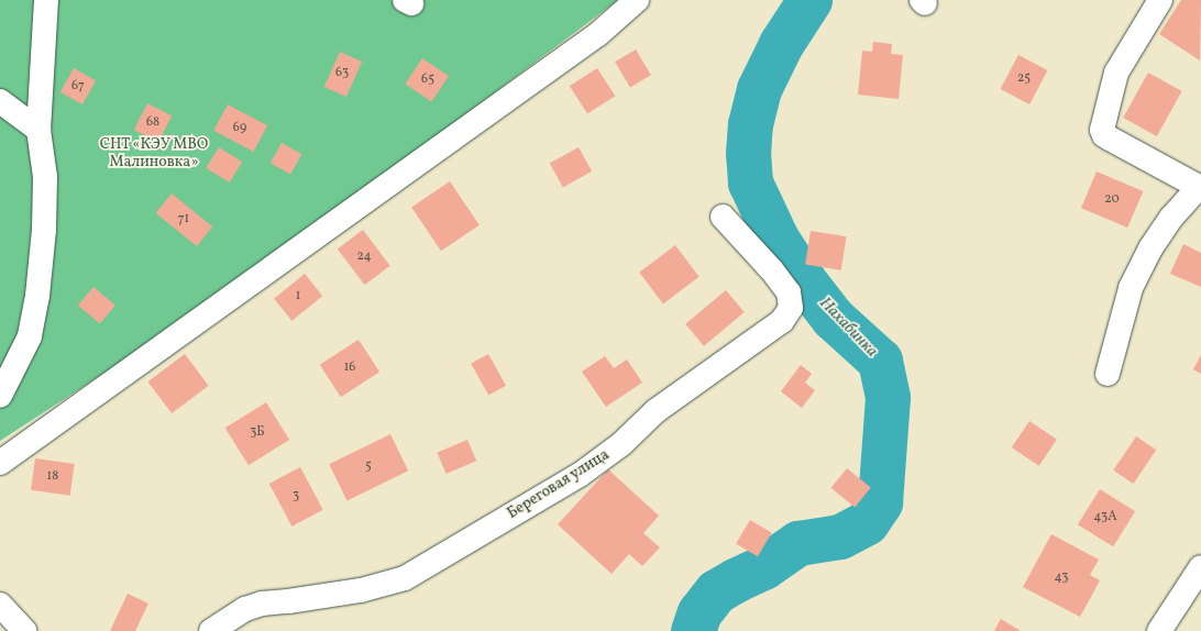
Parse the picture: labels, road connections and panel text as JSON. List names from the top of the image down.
{
  "streets": {
    "street": ["Береговая улица"]
  },
  "water": ["Нахабинка"],
  "parks": ["СНТ «КЭУ МВО Малиновка»"],
  "house_numbers": [
    "63",
    "25",
    "65",
    "67",
    "68",
    "69",
    "20",
    "71",
    "24",
    "1",
    "16",
    "3Б",
    "5",
    "18",
    "3",
    "43А",
    "43"
  ]
}
